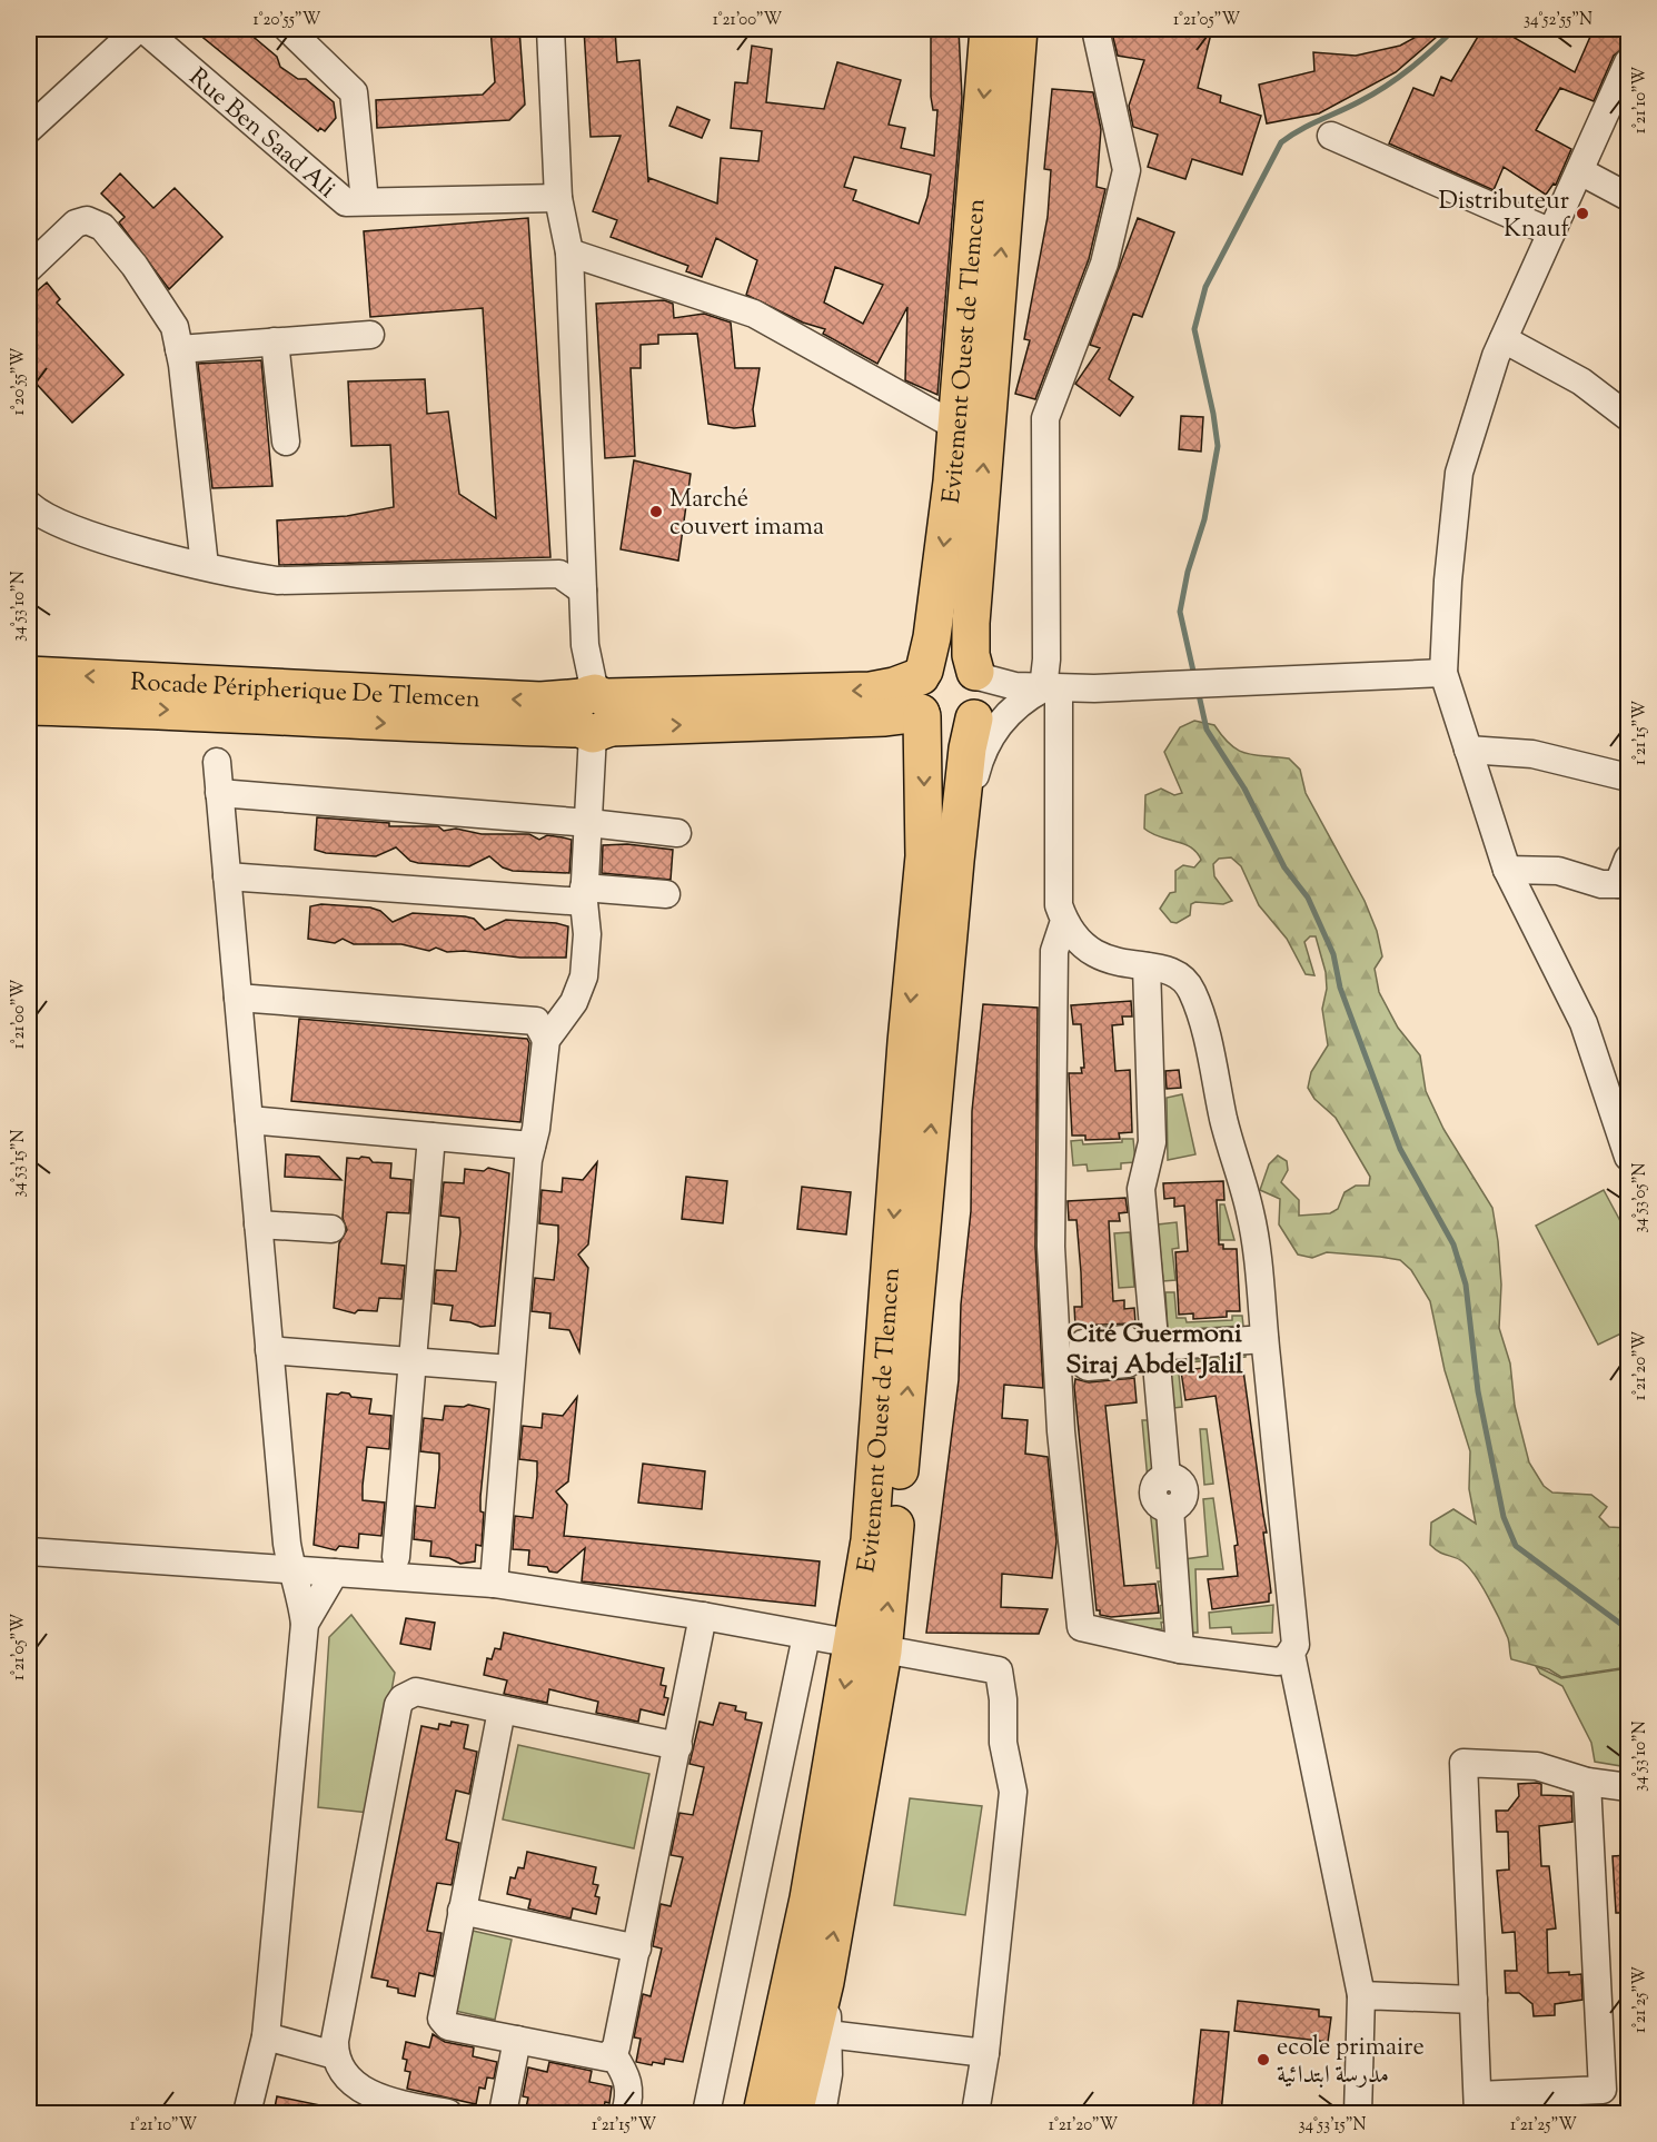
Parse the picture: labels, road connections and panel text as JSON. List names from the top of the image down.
{
  "streets": {
    "highway": ["Evitement Ouest de Tlemcen", "Rocade Péripherique De Tlemcen"],
    "street": ["Rue Ben Saad Ali"]
  },
  "districts": ["Cité Guermoni Siraj Abdel Jalil"],
  "places": ["Distributeur Knauf", "Marché couvert imama", "ecole primaire مدرسة ابتدائية"],
  "coordinates": [
    "1°20'55\"W",
    "1°21'00\"W",
    "1°21'05\"W",
    "34°52'55\"N",
    "1°21'10\"W",
    "34°53'10\"N",
    "1°21'15\"W",
    "34°53'15\"N",
    "34°53'05\"N",
    "1°21'20\"W",
    "1°21'25\"W"
  ]
}
